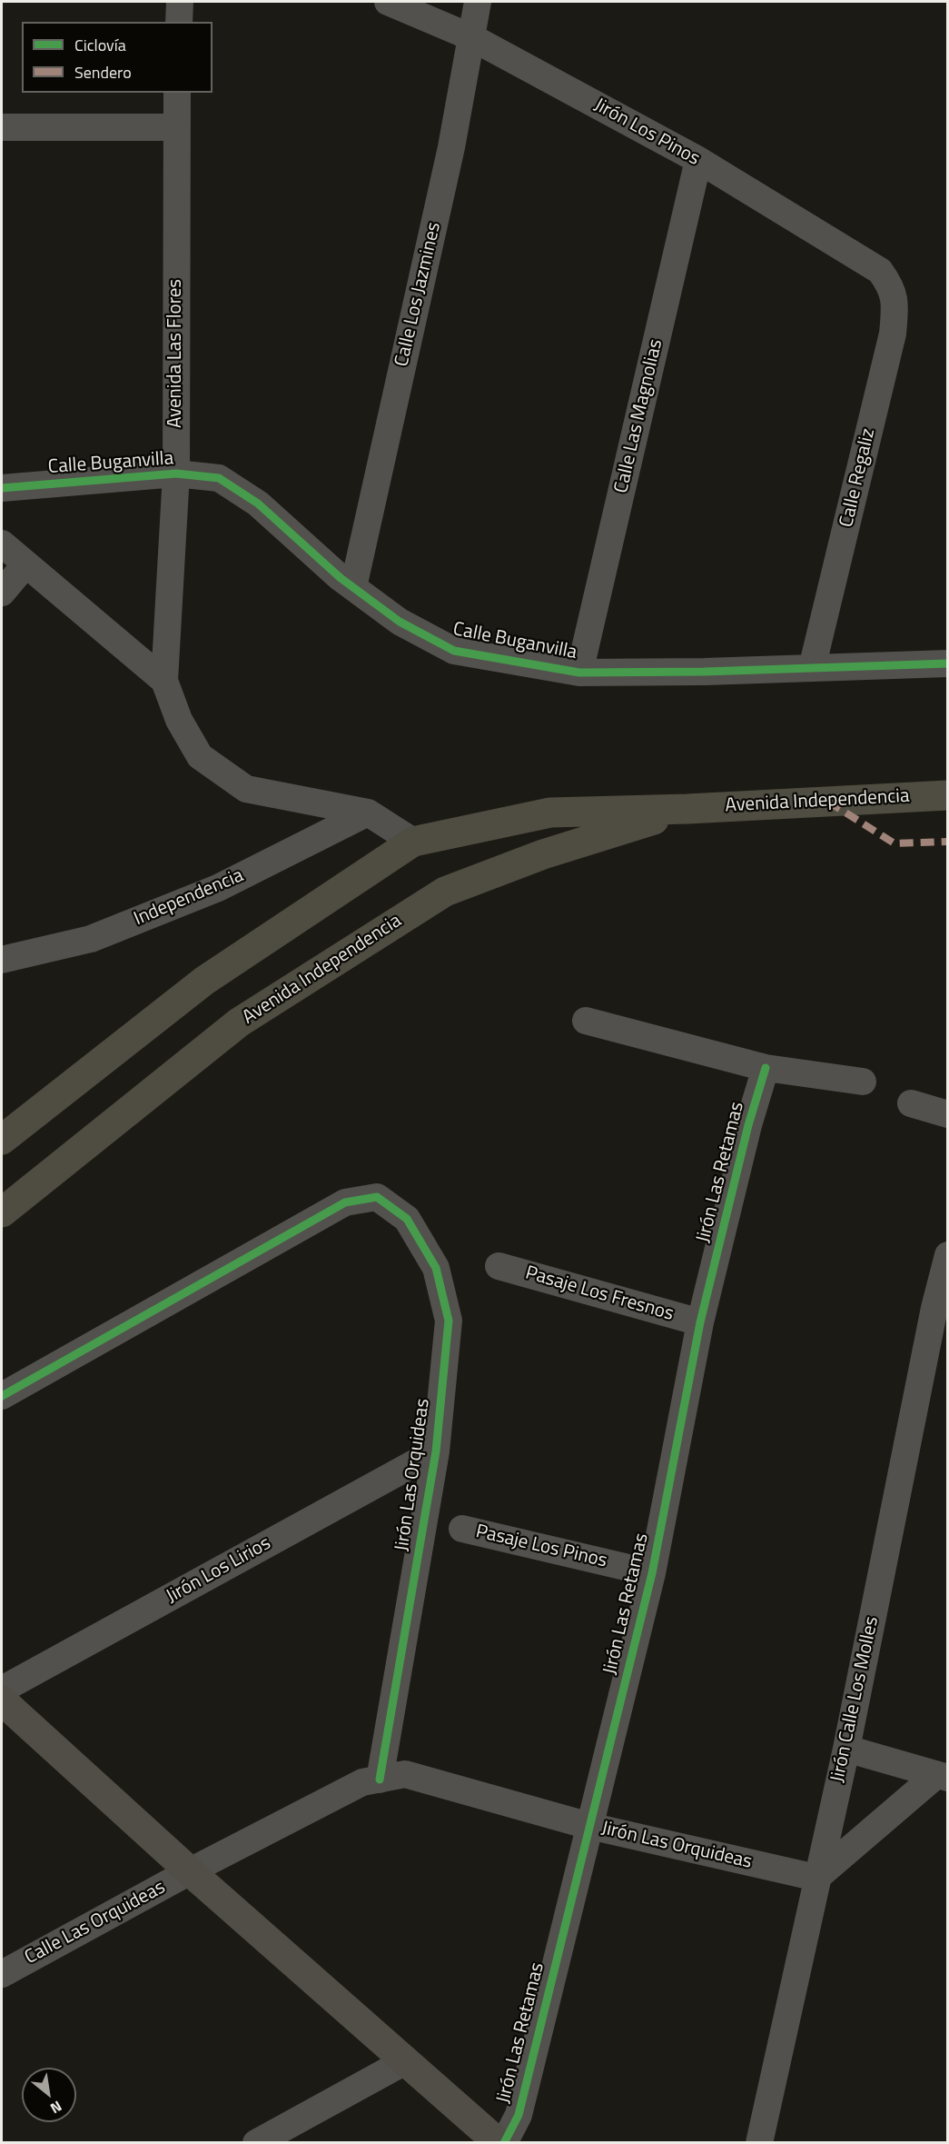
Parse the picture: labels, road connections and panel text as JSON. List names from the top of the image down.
{
  "streets": {
    "main road": ["Avenida Independencia"],
    "street": [
      "Jirón Los Pinos",
      "Calle Los Jazmines",
      "Avenida Las Flores",
      "Calle Las Magnolias",
      "Calle Buganvilla",
      "Calle Regaliz",
      "Independencia",
      "Jirón Las Retamas",
      "Pasaje Los Fresnos",
      "Jirón Las Orquideas",
      "Pasaje Los Pinos",
      "Jirón Los Lirios",
      "Jirón Calle Los Molles",
      "Calle Las Orquideas"
    ]
  },
  "crossings": [
    ["Jirón Los Pinos", "Calle Los Jazmines"],
    ["Jirón Los Pinos", "Calle Las Magnolias"],
    ["Jirón Los Pinos", "Calle Regaliz"],
    ["Calle Los Jazmines", "Calle Buganvilla"],
    ["Avenida Las Flores", "Calle Buganvilla"],
    ["Calle Las Magnolias", "Calle Buganvilla"],
    ["Calle Buganvilla", "Calle Regaliz"],
    ["Jirón Las Retamas", "Pasaje Los Fresnos"],
    ["Jirón Las Retamas", "Jirón Las Orquideas"],
    ["Jirón Las Retamas", "Pasaje Los Pinos"],
    ["Jirón Las Orquideas", "Jirón Los Lirios"],
    ["Jirón Las Orquideas", "Jirón Calle Los Molles"],
    ["Jirón Las Orquideas", "Calle Las Orquideas"]
  ],
  "legend": ["Ciclovía", "Sendero"],
  "north": "bottom right"
}
